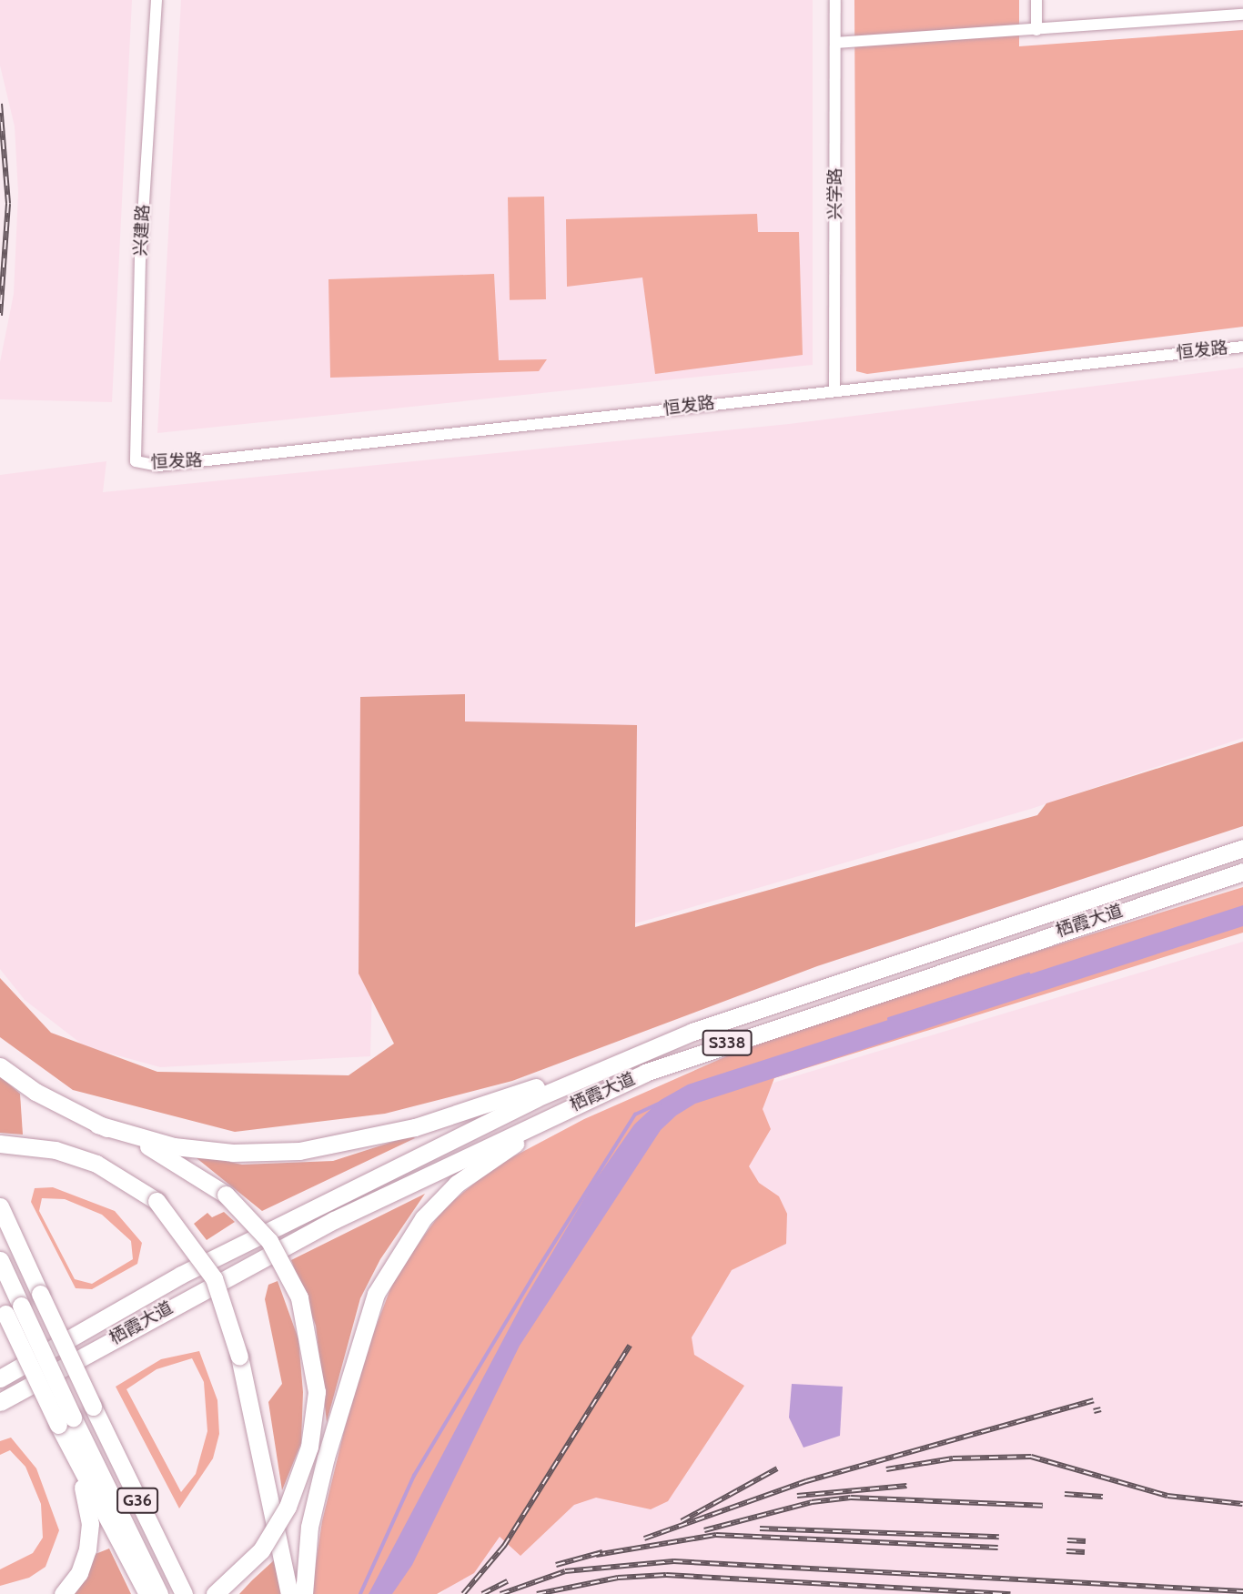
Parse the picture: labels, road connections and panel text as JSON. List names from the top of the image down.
{
  "streets": {
    "highway": ["栖霞大道", "S338", "G36"],
    "street": ["兴学路", "兴建路", "恒发路"]
  },
  "crossings": [
    ["兴学路", "恒发路"],
    ["兴建路", "恒发路"]
  ]
}
